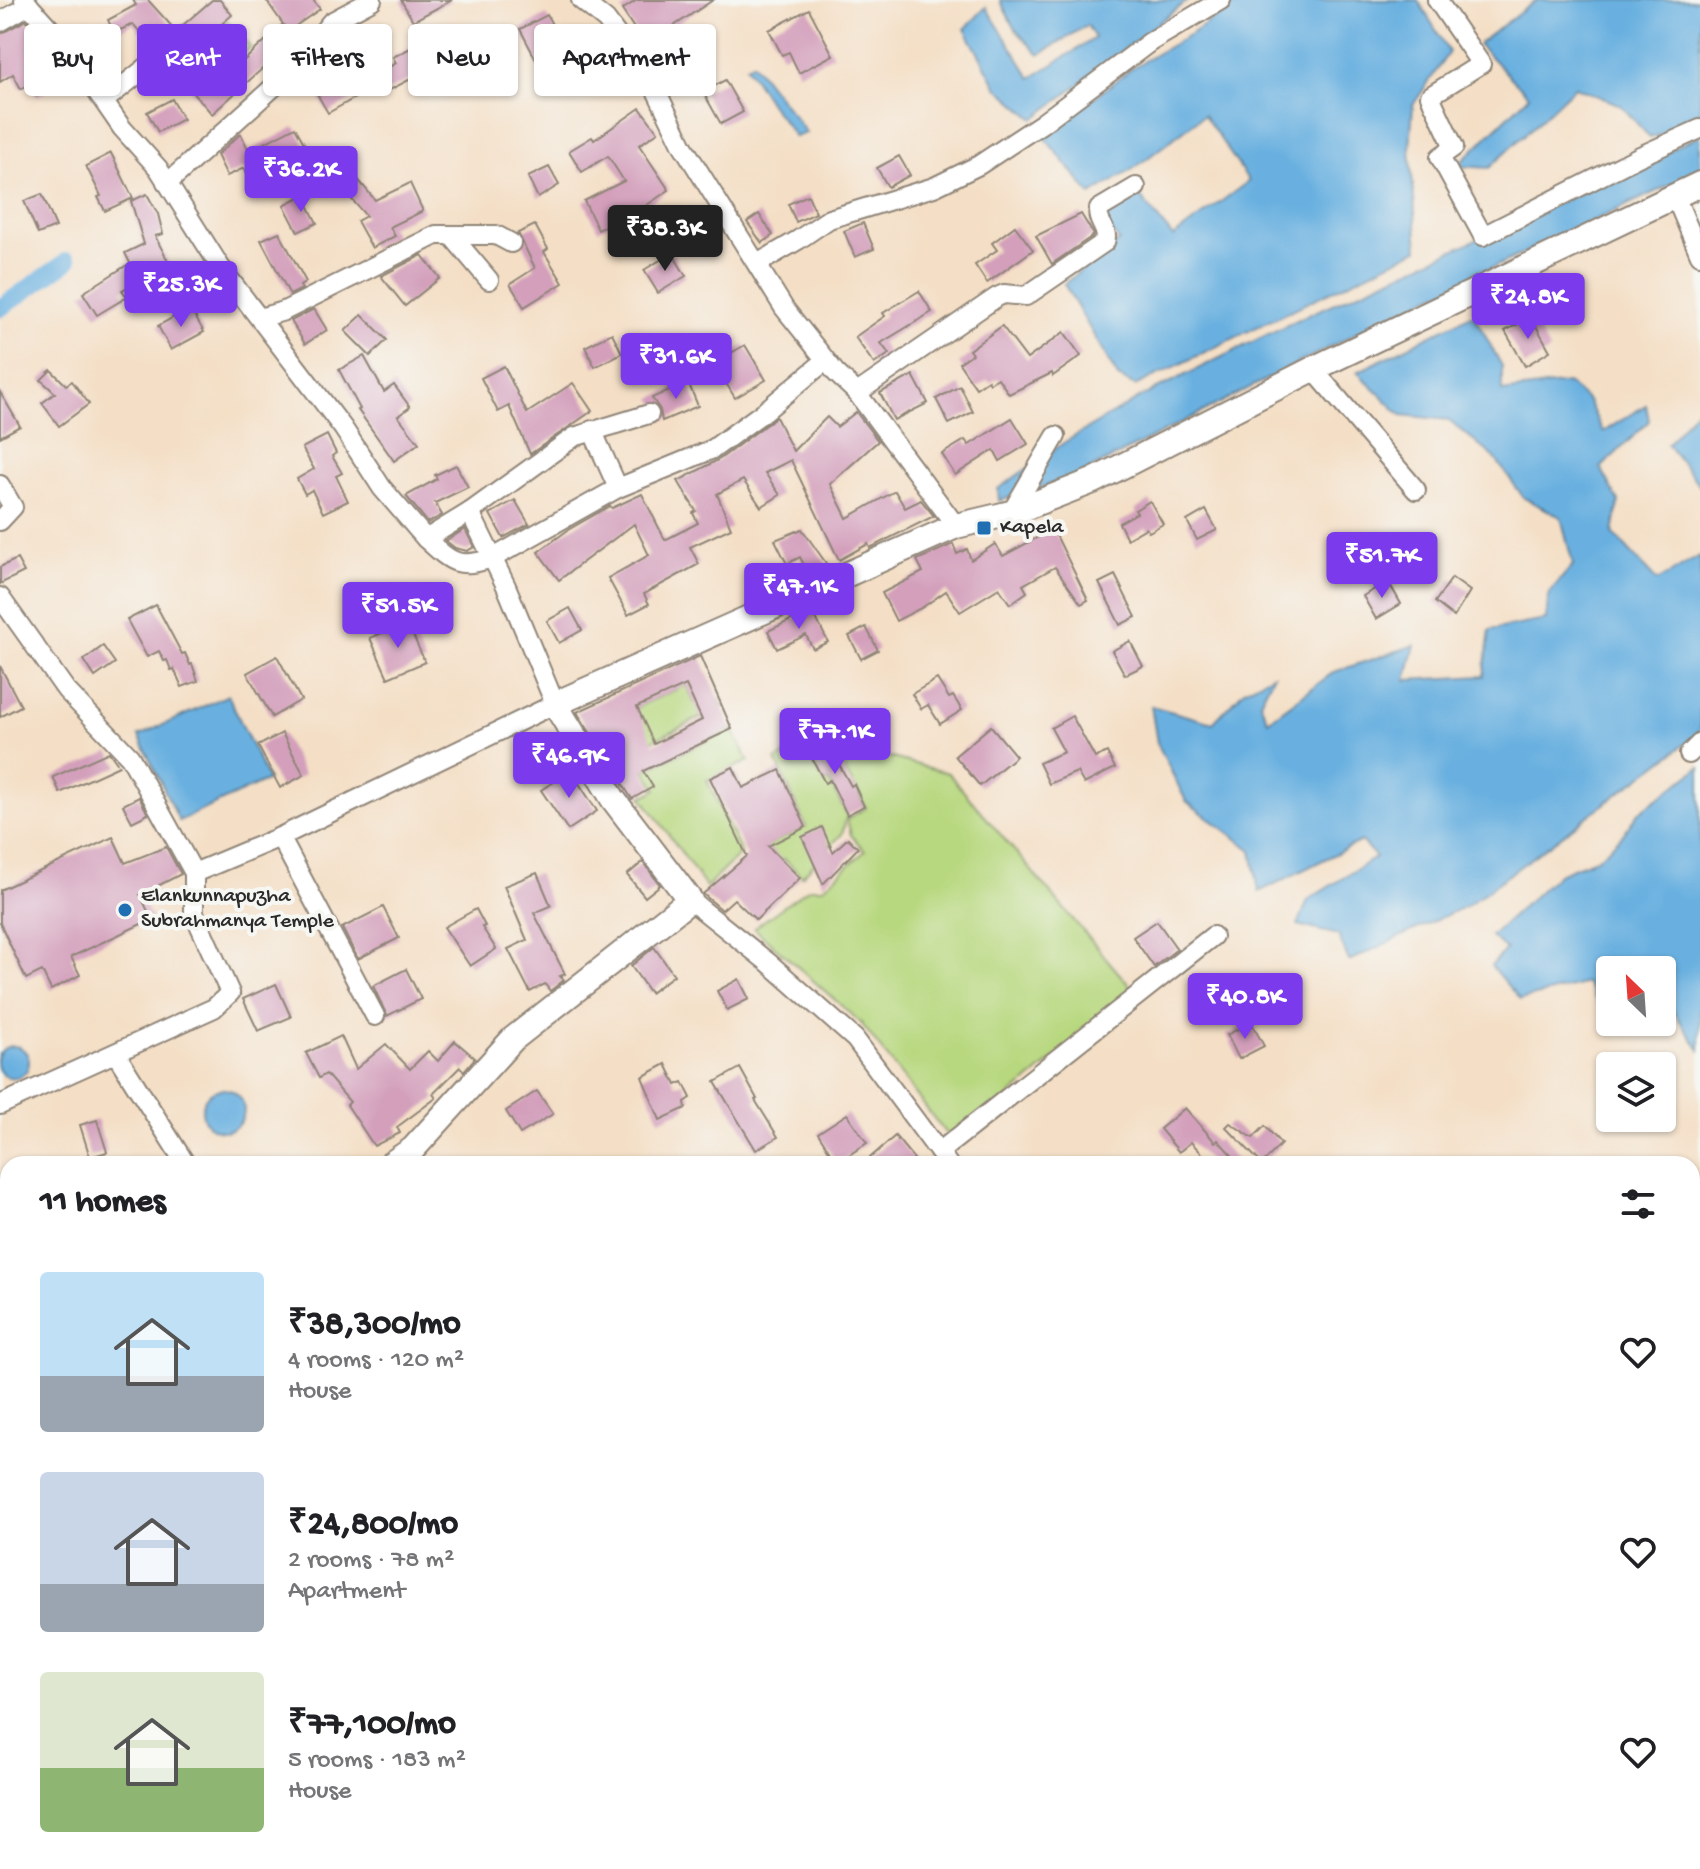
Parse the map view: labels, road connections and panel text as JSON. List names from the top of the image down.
{
  "places": {
    "transit": ["Kapela"],
    "other": ["Elankunnapuzha Subrahmanya Temple"]
  },
  "north": "top left",
  "page": {
    "chip": [
      "Buy",
      "Rent",
      "Filters",
      "New",
      "Apartment"
    ],
    "price": [
      "₹36.2K",
      "₹38.3K",
      "₹25.3K",
      "₹24.8K",
      "₹31.6K",
      "₹51.7K",
      "₹47.1K",
      "₹51.5K",
      "₹77.1K",
      "₹46.9K",
      "₹40.8K"
    ],
    "heading": "11 homes",
    "list": [
      {
        "name": "₹38,300/mo",
        "note": "4 rooms · 120 m² · House"
      },
      {
        "name": "₹24,800/mo",
        "note": "2 rooms · 78 m² · Apartment"
      },
      {
        "name": "₹77,100/mo",
        "note": "5 rooms · 183 m² · House"
      }
    ]
  }
}
